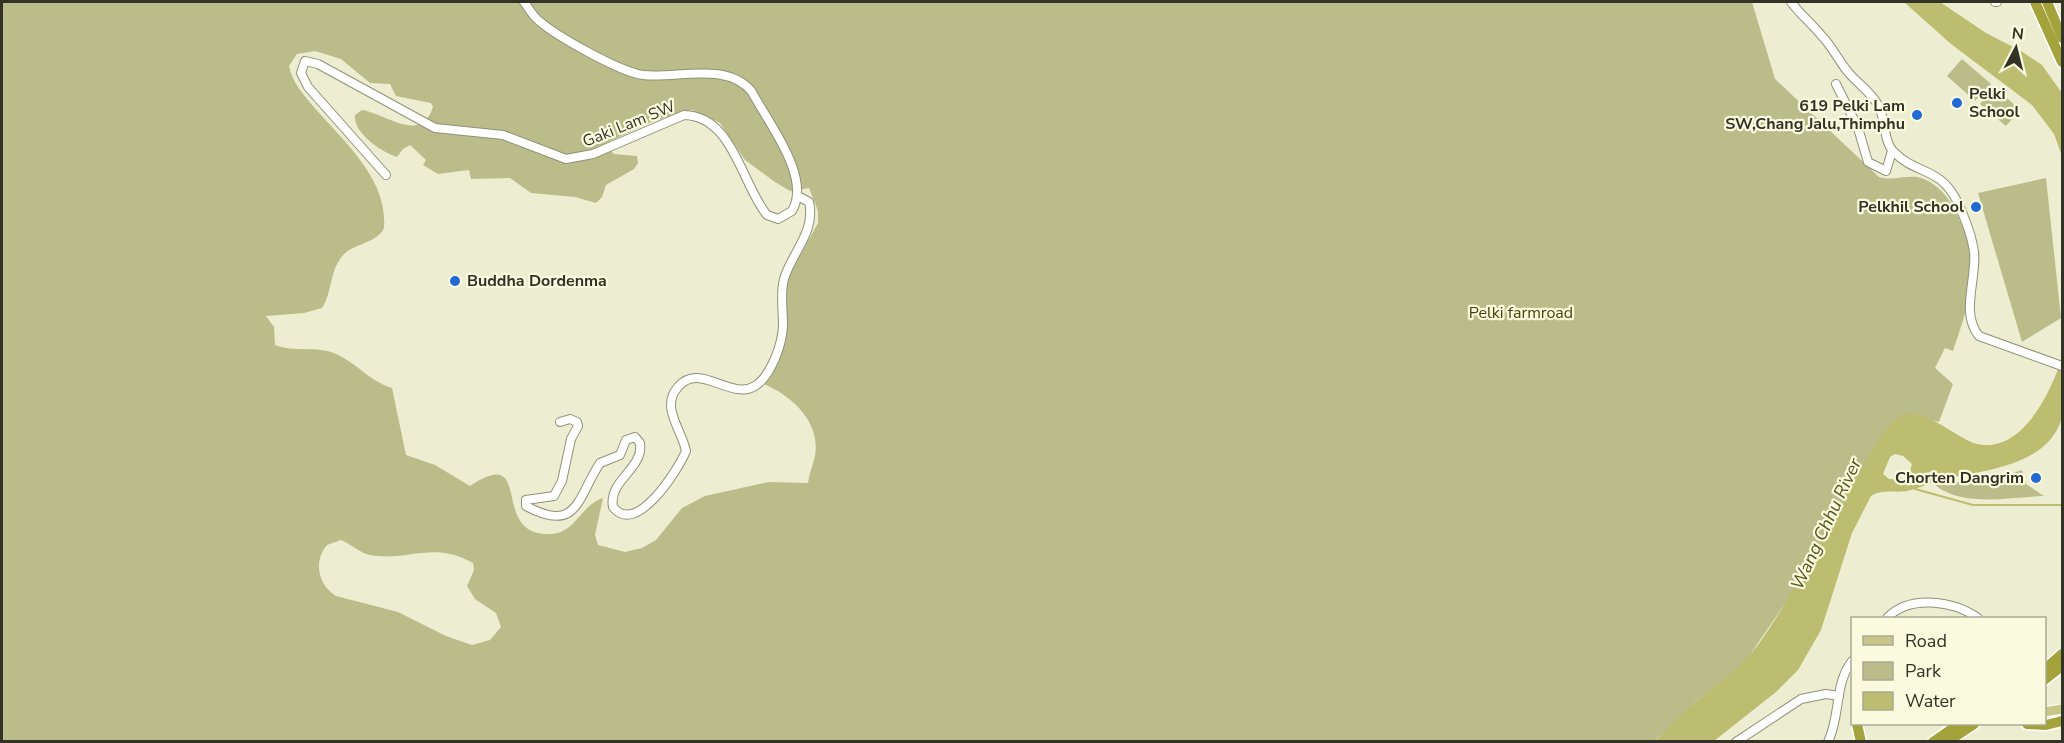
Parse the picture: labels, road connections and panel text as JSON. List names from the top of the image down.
{
  "streets": {
    "street": ["Gaki Lam SW"]
  },
  "water": ["Wang Chhu River"],
  "parks": ["Pelki farmroad"],
  "places": [
    "Pelki School",
    "619 Pelki Lam SW,Chang Jalu,Thimphu",
    "Pelkhil School",
    "Buddha Dordenma",
    "Chorten Dangrim"
  ],
  "legend": ["Road", "Park", "Water"],
  "north": "top"
}
